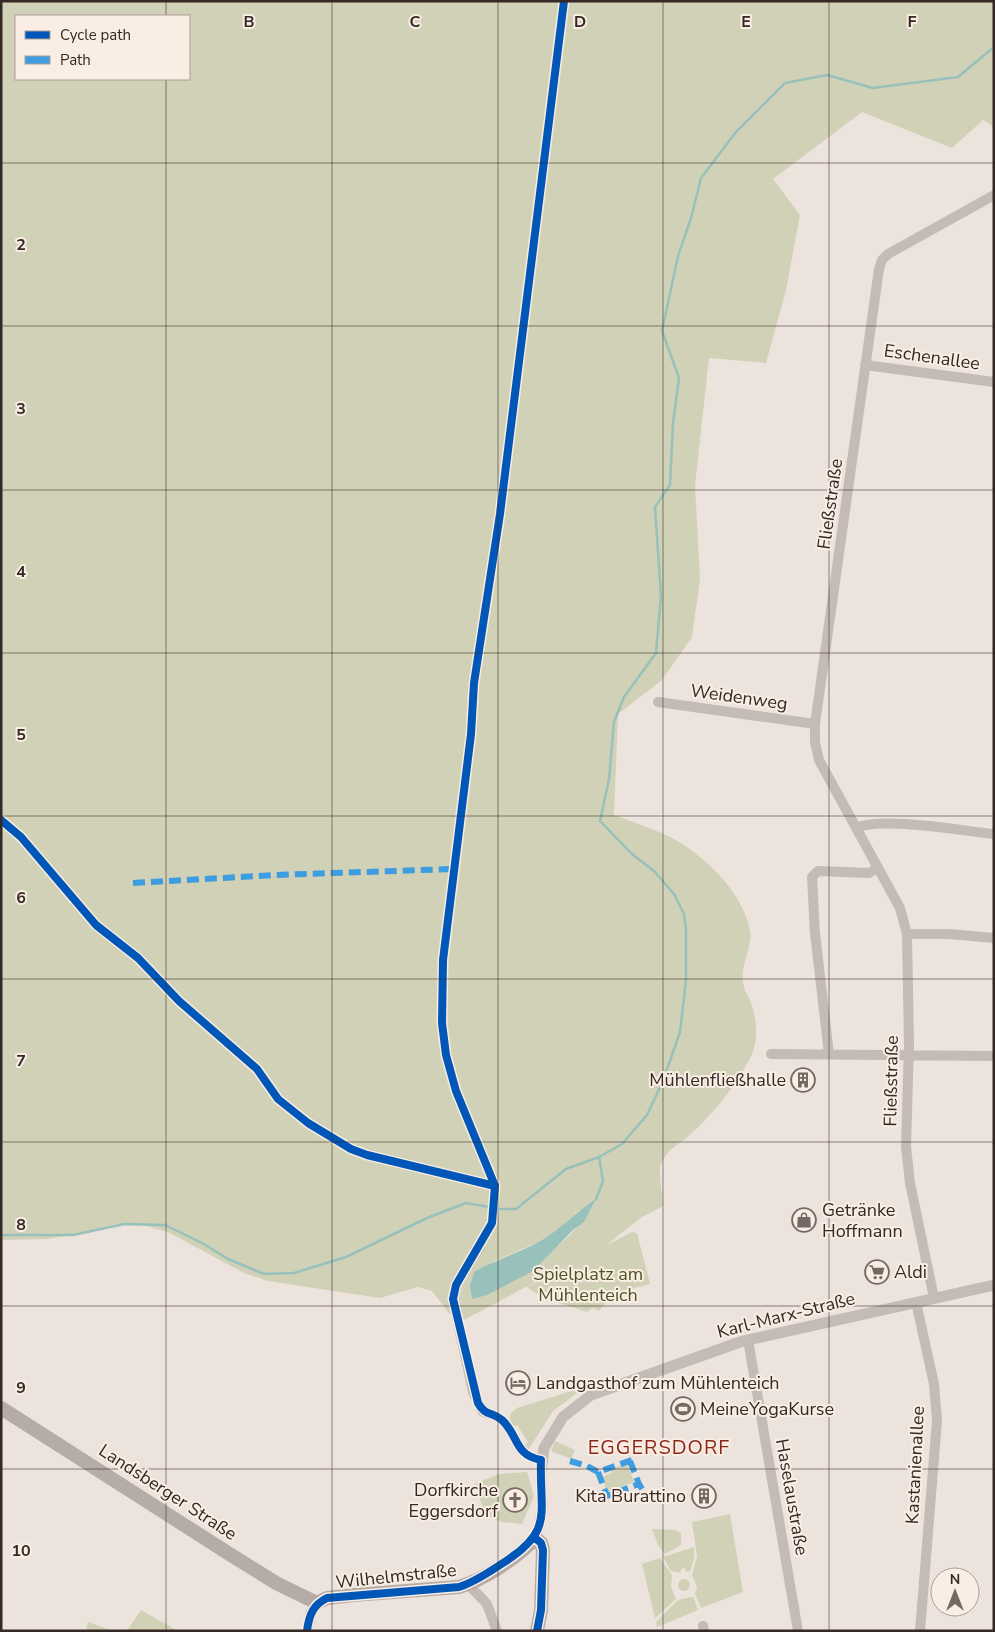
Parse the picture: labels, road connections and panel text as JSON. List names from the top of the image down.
{
  "streets": {
    "main road": ["Landsberger Straße", "Wilhelmstraße"],
    "street": [
      "Eschenallee",
      "Fließstraße",
      "Weidenweg",
      "Karl-Marx-Straße",
      "Kastanienallee",
      "Haselaustraße"
    ]
  },
  "crossings": [
    ["Eschenallee", "Fließstraße"],
    ["Fließstraße", "Weidenweg"],
    ["Fließstraße", "Karl-Marx-Straße"],
    ["Karl-Marx-Straße", "Kastanienallee"],
    ["Karl-Marx-Straße", "Haselaustraße"],
    ["Landsberger Straße", "Wilhelmstraße"]
  ],
  "districts": ["EGGERSDORF"],
  "parks": ["Spielplatz am Mühlenteich"],
  "places": {
    "building": ["Mühlenfließhalle", "Kita Burattino"],
    "shop": ["Getränke Hoffmann"],
    "supermarket": ["Aldi"],
    "hotel": ["Landgasthof zum Mühlenteich"],
    "sports": ["MeineYogaKurse"],
    "church": ["Dorfkirche Eggersdorf"]
  },
  "legend": ["Cycle path", "Path"],
  "north": "top",
  "grid": {
    "columns": [
      "B",
      "C",
      "D",
      "E",
      "F"
    ],
    "rows": [
      "2",
      "3",
      "4",
      "5",
      "6",
      "7",
      "8",
      "9",
      "10"
    ]
  }
}
